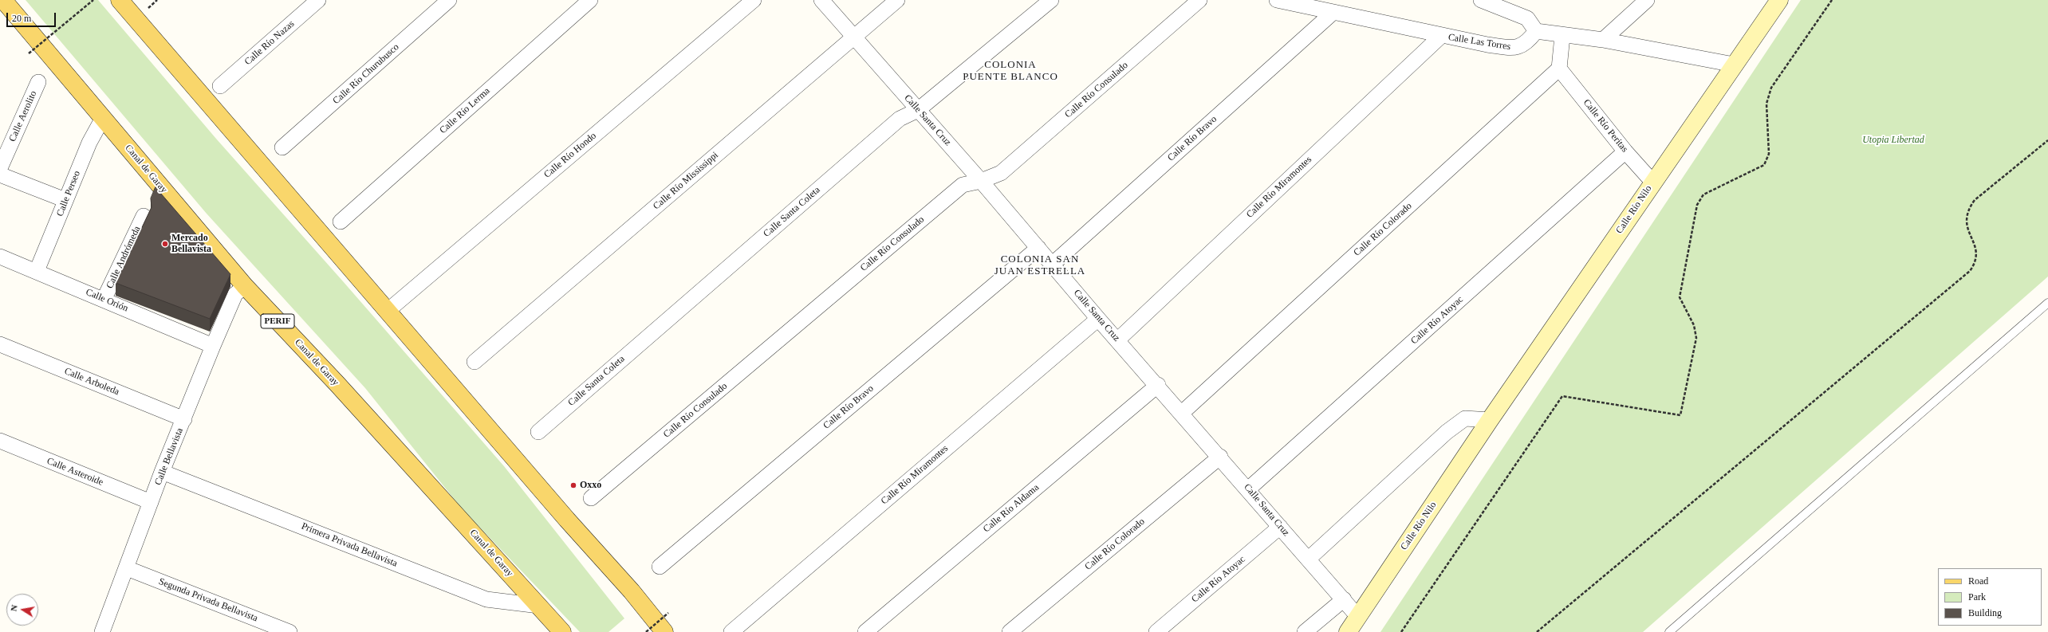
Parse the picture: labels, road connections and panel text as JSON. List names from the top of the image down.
{
  "streets": {
    "main road": ["Canal de Garay", "PERIF"],
    "street": [
      "Calle Las Torres",
      "Calle Río Nazas",
      "Calle Río Churubusco",
      "Calle Río Consulado",
      "Calle Río Lerma",
      "Calle Aerolito",
      "Calle Santa Cruz",
      "Calle Río Peritas",
      "Calle Río Bravo",
      "Calle Río Hondo",
      "Calle Río Mississippi",
      "Calle Río Miramontes",
      "Calle Perseo",
      "Calle Río Nilo",
      "Calle Santa Coleta",
      "Calle Río Colorado",
      "Calle Andrómeda",
      "Calle Orión",
      "Calle Río Atoyac",
      "Calle Arboleda",
      "Calle Bellavista",
      "Calle Asteroide",
      "Calle Río Aldama",
      "Primera Privada Bellavista",
      "Segunda Privada Bellavista"
    ]
  },
  "crossings": [
    ["Calle Las Torres", "Calle Río Bravo"],
    ["Calle Las Torres", "Calle Río Miramontes"],
    ["Calle Río Consulado", "Calle Santa Cruz"],
    ["Calle Santa Cruz", "Calle Río Bravo"],
    ["Calle Santa Cruz", "Calle Río Mississippi"],
    ["Calle Santa Cruz", "Calle Río Miramontes"],
    ["Calle Santa Cruz", "Calle Río Nilo"],
    ["Calle Santa Cruz", "Calle Santa Coleta"],
    ["Calle Santa Cruz", "Calle Río Colorado"],
    ["Calle Santa Cruz", "Calle Río Atoyac"],
    ["Calle Santa Cruz", "Calle Río Aldama"],
    ["Calle Río Peritas", "Calle Río Nilo"],
    ["Calle Río Peritas", "Calle Río Colorado"],
    ["Calle Río Peritas", "Calle Río Atoyac"],
    ["Canal de Garay", "Calle Perseo"],
    ["Canal de Garay", "Calle Bellavista"],
    ["Canal de Garay", "Primera Privada Bellavista"],
    ["Calle Perseo", "Calle Orión"],
    ["Calle Andrómeda", "Calle Orión"],
    ["Calle Orión", "Calle Bellavista"],
    ["Calle Arboleda", "Calle Bellavista"],
    ["Calle Bellavista", "Calle Asteroide"],
    ["Calle Bellavista", "Primera Privada Bellavista"],
    ["Calle Bellavista", "Segunda Privada Bellavista"]
  ],
  "districts": ["COLONIA PUENTE BLANCO", "COLONIA SAN JUAN ESTRELLA"],
  "parks": ["Utopia Libertad"],
  "places": ["Mercado Bellavista", "Oxxo"],
  "legend": ["Road", "Park", "Building"],
  "scale_bar": "20 m",
  "north": "left"
}
